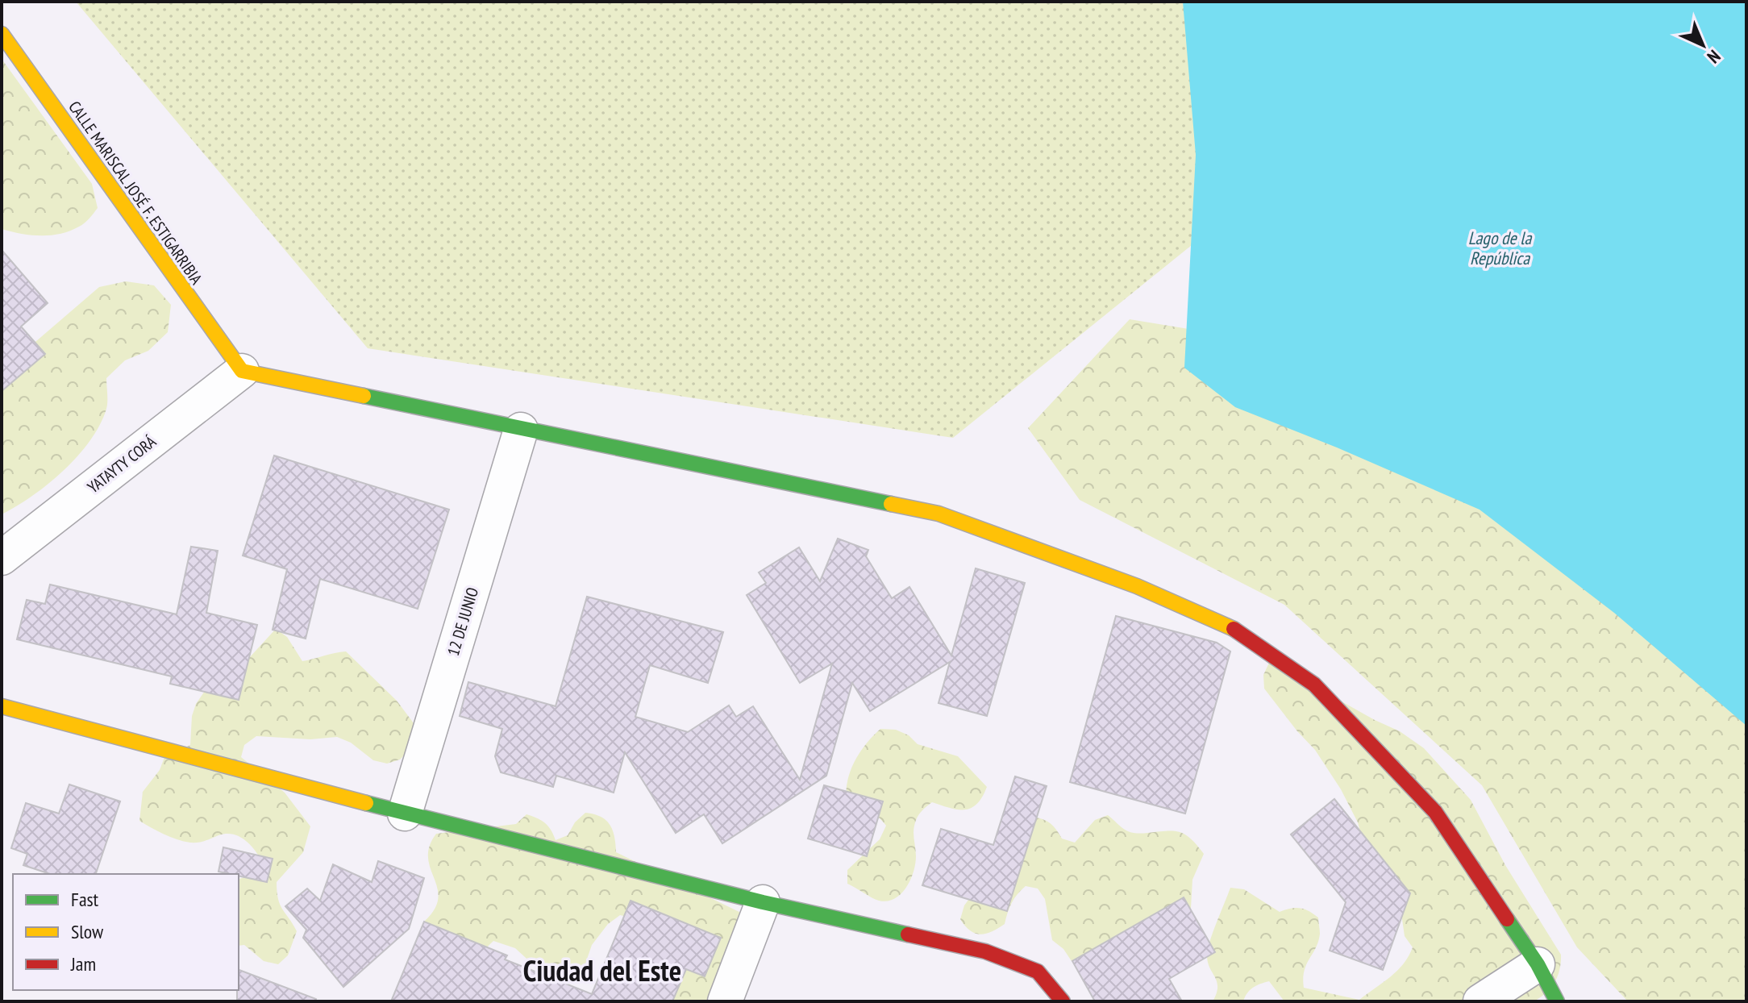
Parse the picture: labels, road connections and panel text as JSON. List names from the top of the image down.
{
  "streets": {
    "street": ["CALLE MARISCAL JOSÉ F. ESTIGARRIBIA", "YATAYTY CORÁ", "12 DE JUNIO"]
  },
  "crossings": [
    ["CALLE MARISCAL JOSÉ F. ESTIGARRIBIA", "YATAYTY CORÁ"]
  ],
  "districts": ["Ciudad del Este"],
  "water": ["Lago de la República"],
  "legend": ["Fast", "Slow", "Jam"],
  "north": "bottom right"
}
